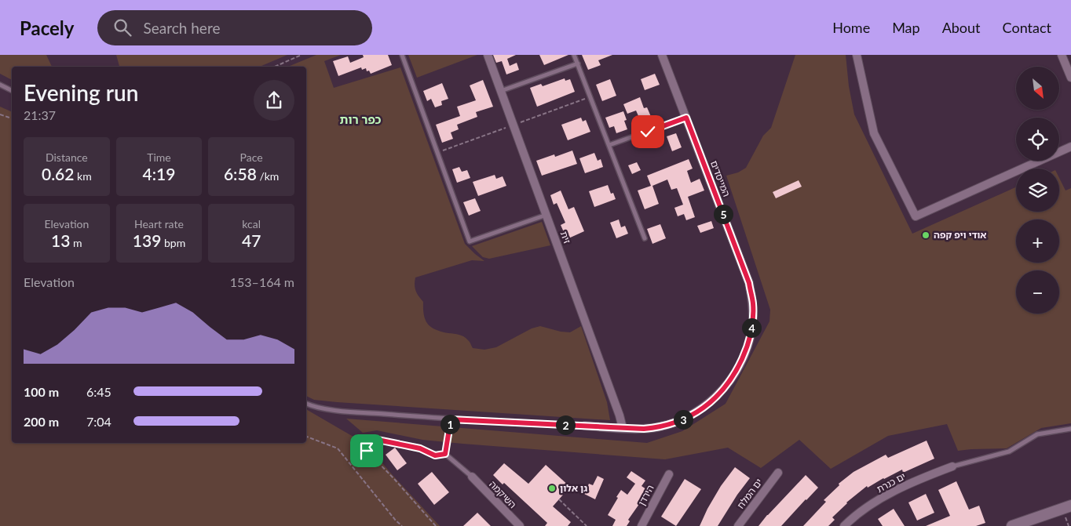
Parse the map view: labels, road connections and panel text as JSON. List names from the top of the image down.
{
  "streets": {
    "street": [
      "המייסדים",
      "זית",
      "ים כנרת",
      "ים המלח",
      "השיקמה",
      "הירדן"
    ]
  },
  "crossings": [
    ["המייסדים", "זית"]
  ],
  "districts": ["כפר רות"],
  "places": ["אודי ויפ קפה", "גן אלון"],
  "north": "bottom right",
  "page": {
    "header": "Pacely",
    "search": "Search here",
    "nav": [
      "Home",
      "Map",
      "About",
      "Contact"
    ],
    "map_buttons": ["+", "−"],
    "heading": ["Evening run", "21:37"],
    "stats": [
      ["Distance", "0.62 km"],
      ["Time", "4:19"],
      ["Pace", "6:58 /km"],
      ["Elevation", "13 m"],
      ["Heart rate", "139 bpm"],
      ["kcal", "47"]
    ],
    "pins": [
      "5",
      "4",
      "3",
      "1",
      "2"
    ],
    "chart": ["Elevation", "153–164 m"],
    "list": [
      {
        "name": "100 m",
        "note": "6:45"
      },
      {
        "name": "200 m",
        "note": "7:04"
      }
    ]
  }
}
